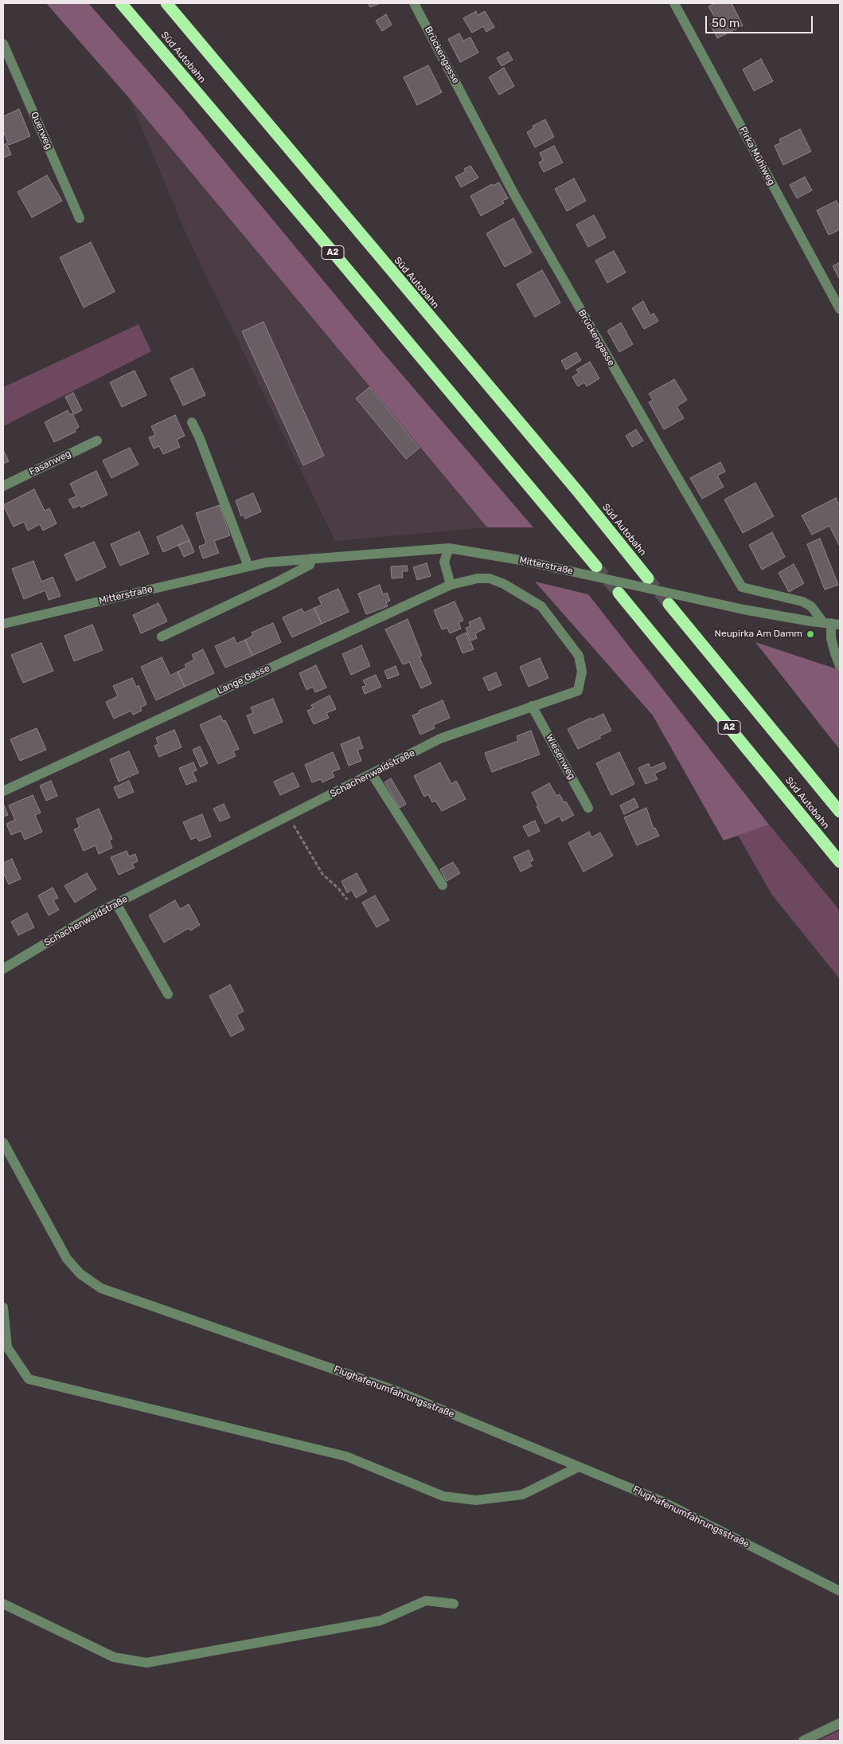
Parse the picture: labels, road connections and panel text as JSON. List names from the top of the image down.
{
  "streets": {
    "highway": ["Süd Autobahn", "A2"],
    "street": [
      "Brückengasse",
      "Querweg",
      "Pirka Mühlweg",
      "Fasanweg",
      "Mitterstraße",
      "Lange Gasse",
      "Wiesenweg",
      "Schachenwaldstraße",
      "Flughafenumfahrungsstraße"
    ]
  },
  "crossings": [
    ["Brückengasse", "Mitterstraße"],
    ["Lange Gasse", "Schachenwaldstraße"],
    ["Wiesenweg", "Schachenwaldstraße"]
  ],
  "places": ["Neupirka Am Damm"],
  "scale_bar": "50 m"
}
